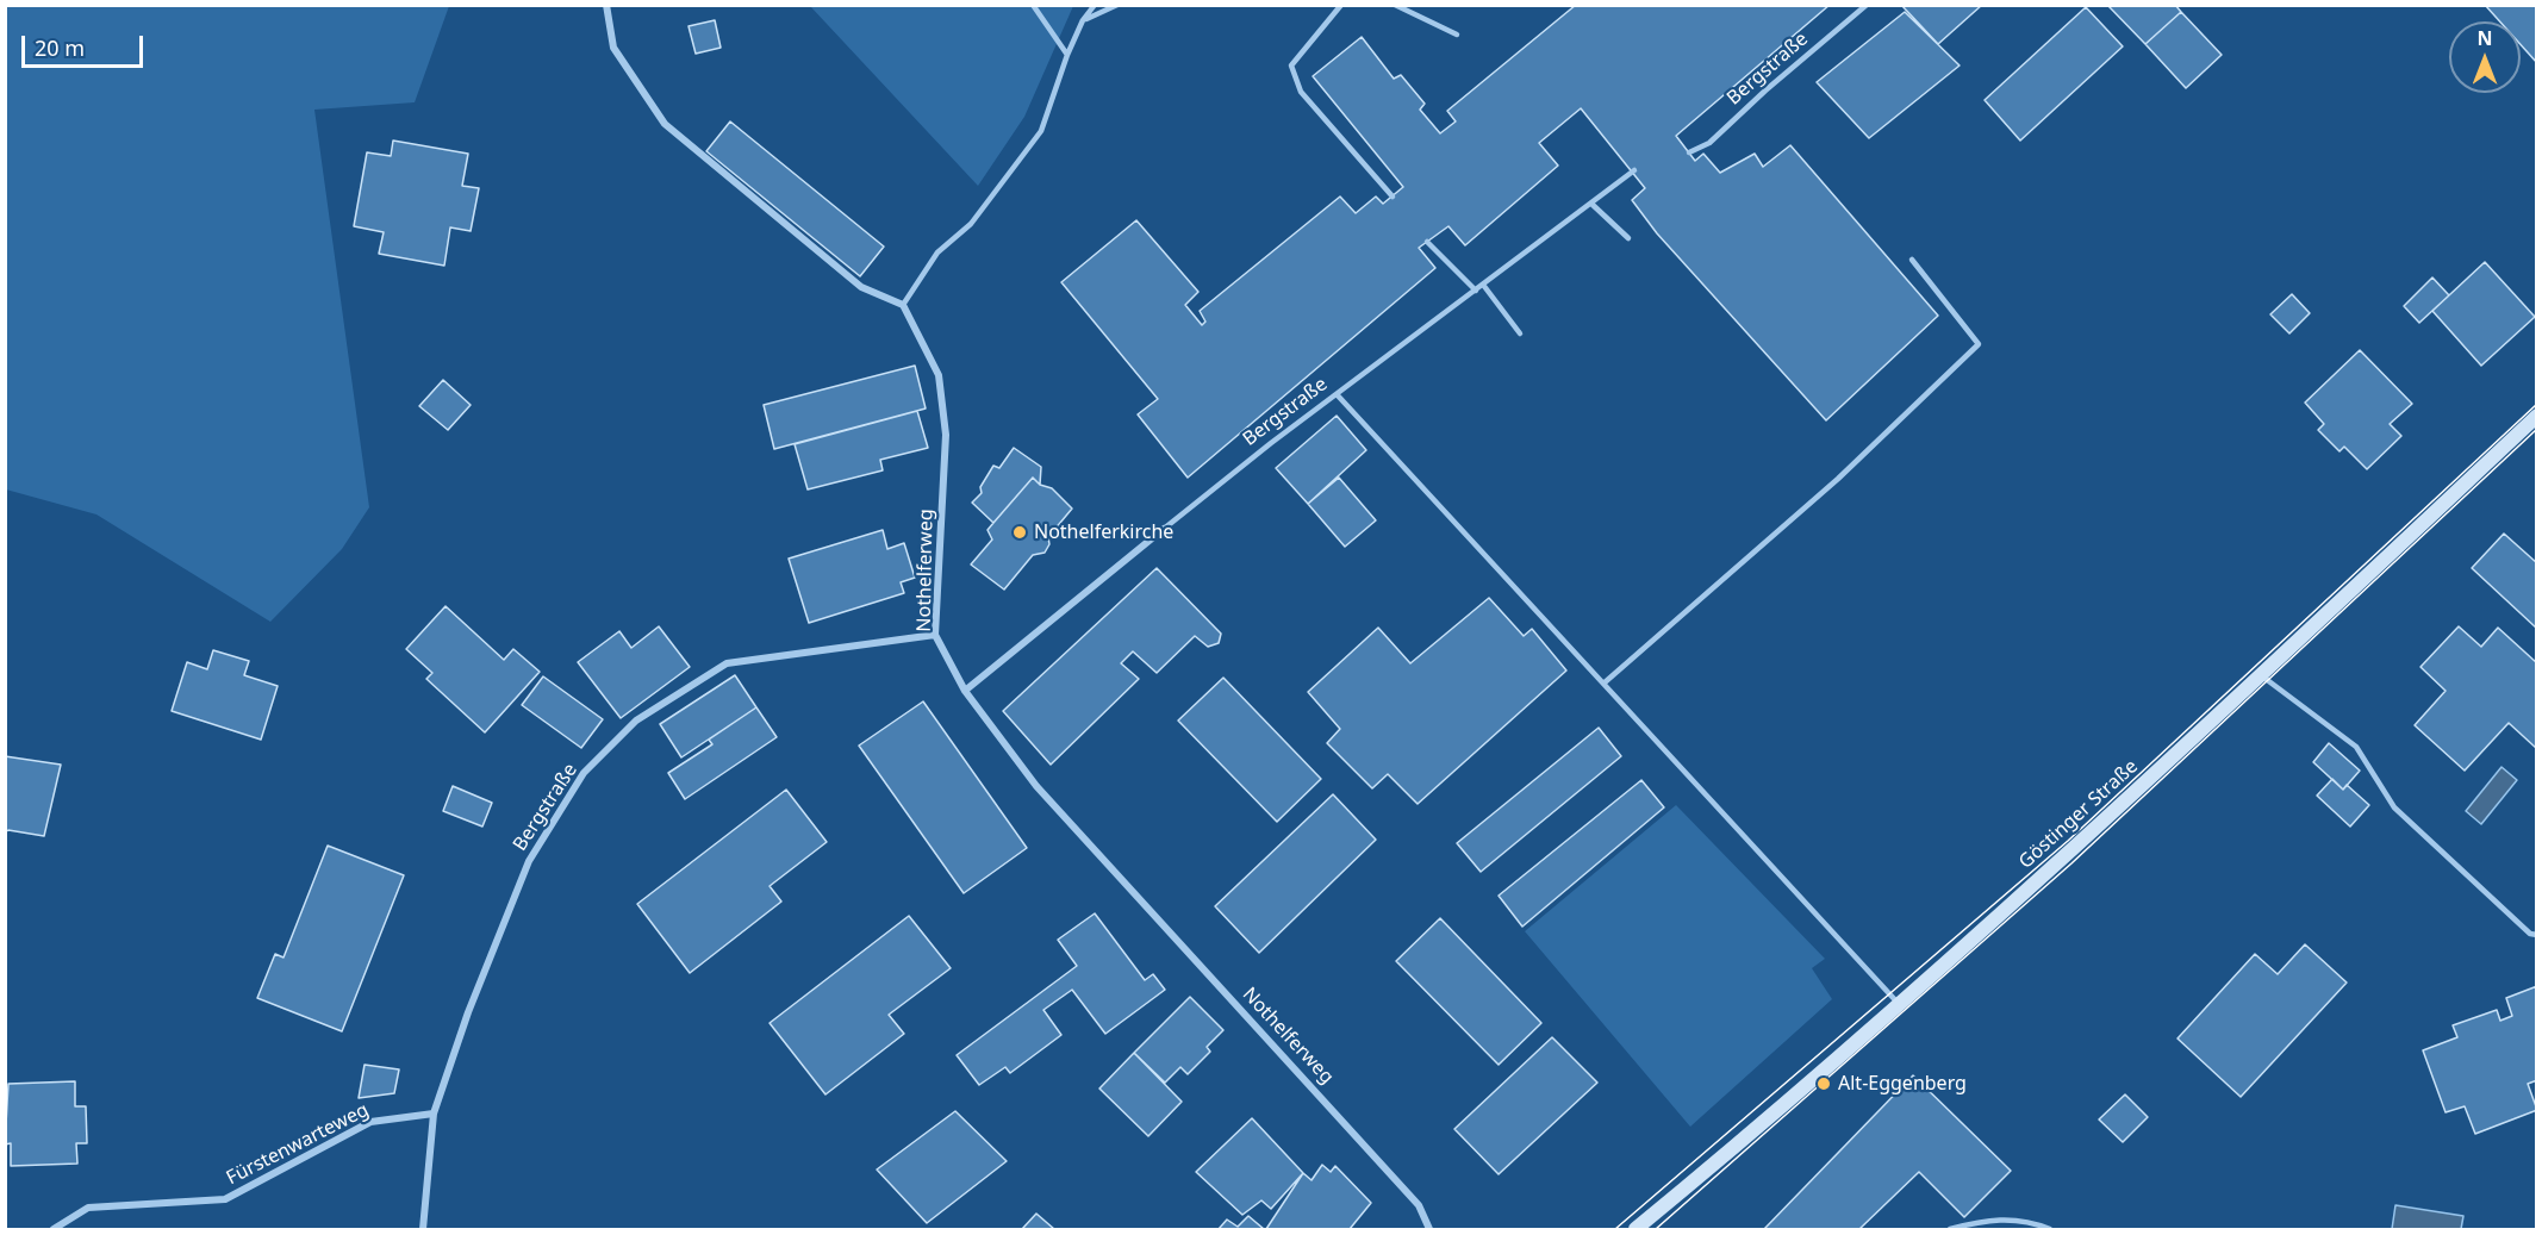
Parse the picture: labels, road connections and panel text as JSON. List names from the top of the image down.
{
  "streets": {
    "main road": ["Göstinger Straße"],
    "street": ["Bergstraße", "Nothelferweg", "Fürstenwarteweg"]
  },
  "crossings": [
    ["Bergstraße", "Nothelferweg"],
    ["Bergstraße", "Fürstenwarteweg"]
  ],
  "places": ["Nothelferkirche", "Alt-Eggenberg"],
  "scale_bar": "20 m",
  "north": "top"
}
